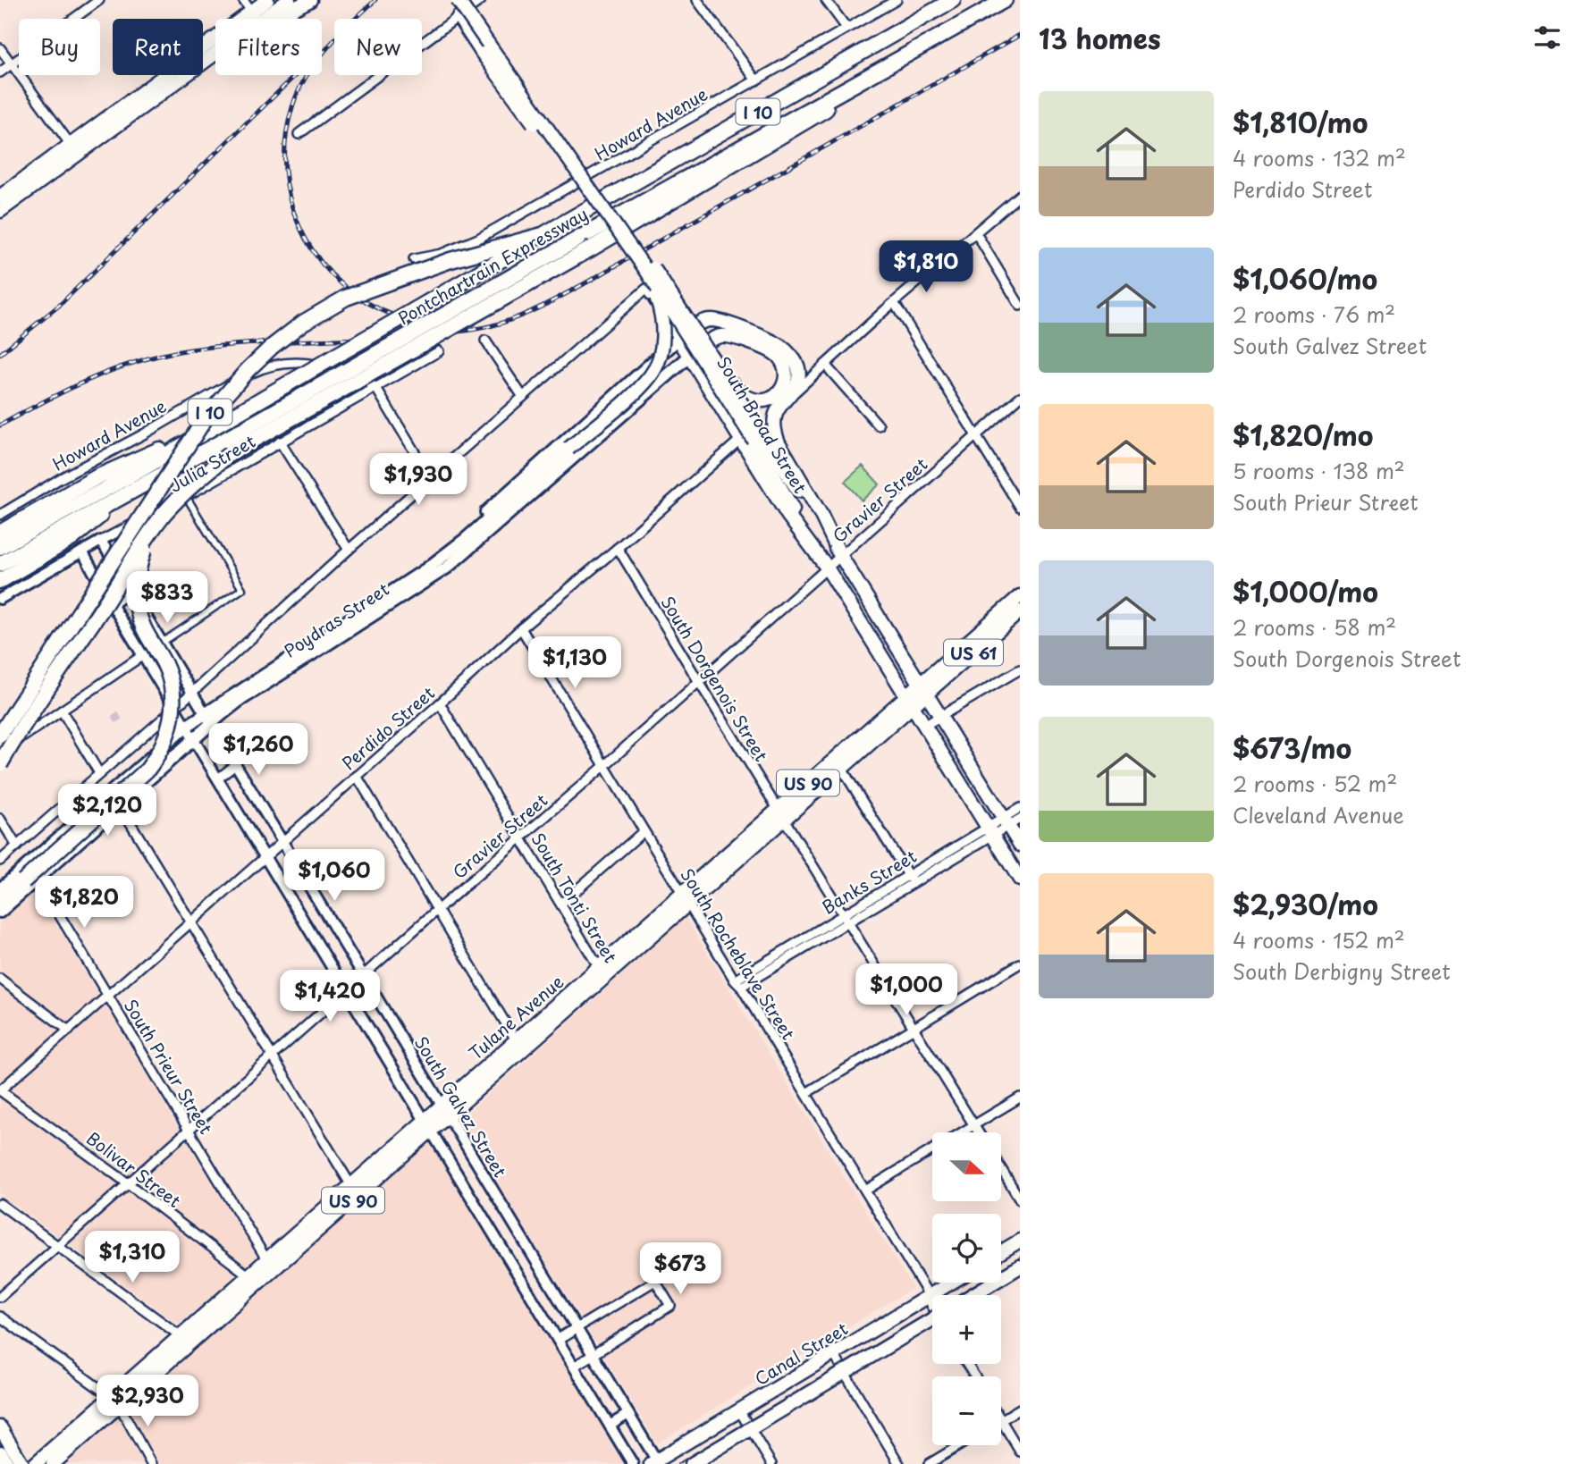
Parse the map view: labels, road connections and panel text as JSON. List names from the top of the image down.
{
  "streets": {
    "highway": ["I 10", "Pontchartrain Expressway"],
    "main road": [
      "South Broad Street",
      "Poydras Street",
      "US 61",
      "US 90",
      "Tulane Avenue",
      "Canal Street"
    ],
    "street": [
      "Howard Avenue",
      "Julia Street",
      "Gravier Street",
      "South Dorgenois Street",
      "Perdido Street",
      "Banks Street",
      "South Tonti Street",
      "South Rocheblave Street",
      "South Prieur Street",
      "South Galvez Street",
      "Bolivar Street"
    ]
  },
  "crossings": [
    ["I 10", "Pontchartrain Expressway"],
    ["Howard Avenue", "Julia Street"],
    ["South Broad Street", "Gravier Street"],
    ["South Broad Street", "Perdido Street"],
    ["South Broad Street", "Banks Street"],
    ["South Broad Street", "Tulane Avenue"],
    ["Julia Street", "South Galvez Street"],
    ["Gravier Street", "South Dorgenois Street"],
    ["Gravier Street", "South Tonti Street"],
    ["Gravier Street", "South Rocheblave Street"],
    ["Gravier Street", "South Prieur Street"],
    ["Gravier Street", "South Galvez Street"],
    ["Gravier Street", "Bolivar Street"],
    ["Poydras Street", "South Prieur Street"],
    ["Poydras Street", "South Galvez Street"],
    ["South Dorgenois Street", "Perdido Street"],
    ["South Dorgenois Street", "Banks Street"],
    ["South Dorgenois Street", "Tulane Avenue"],
    ["Perdido Street", "South Tonti Street"],
    ["Perdido Street", "South Rocheblave Street"],
    ["Perdido Street", "South Prieur Street"],
    ["Perdido Street", "South Galvez Street"],
    ["Perdido Street", "Bolivar Street"],
    ["Banks Street", "South Rocheblave Street"],
    ["South Tonti Street", "Tulane Avenue"],
    ["South Rocheblave Street", "Tulane Avenue"],
    ["South Rocheblave Street", "Canal Street"],
    ["Tulane Avenue", "South Prieur Street"],
    ["Tulane Avenue", "South Galvez Street"],
    ["Tulane Avenue", "Bolivar Street"],
    ["South Galvez Street", "Canal Street"]
  ],
  "north": "right",
  "page": {
    "heading": "13 homes",
    "chip": [
      "Buy",
      "Rent",
      "Filters",
      "New"
    ],
    "list": [
      {
        "name": "$1,810/mo",
        "note": "4 rooms · 132 m² · Perdido Street"
      },
      {
        "name": "$1,060/mo",
        "note": "2 rooms · 76 m² · South Galvez Street"
      },
      {
        "name": "$1,820/mo",
        "note": "5 rooms · 138 m² · South Prieur Street"
      },
      {
        "name": "$1,000/mo",
        "note": "2 rooms · 58 m² · South Dorgenois Street"
      },
      {
        "name": "$673/mo",
        "note": "2 rooms · 52 m² · Cleveland Avenue"
      },
      {
        "name": "$2,930/mo",
        "note": "4 rooms · 152 m² · South Derbigny Street"
      }
    ],
    "price": [
      "$1,810",
      "$1,930",
      "$833",
      "$1,130",
      "$1,260",
      "$2,120",
      "$1,060",
      "$1,820",
      "$1,000",
      "$1,420",
      "$1,310",
      "$673",
      "$2,930"
    ],
    "map_buttons": ["+", "−"]
  }
}
